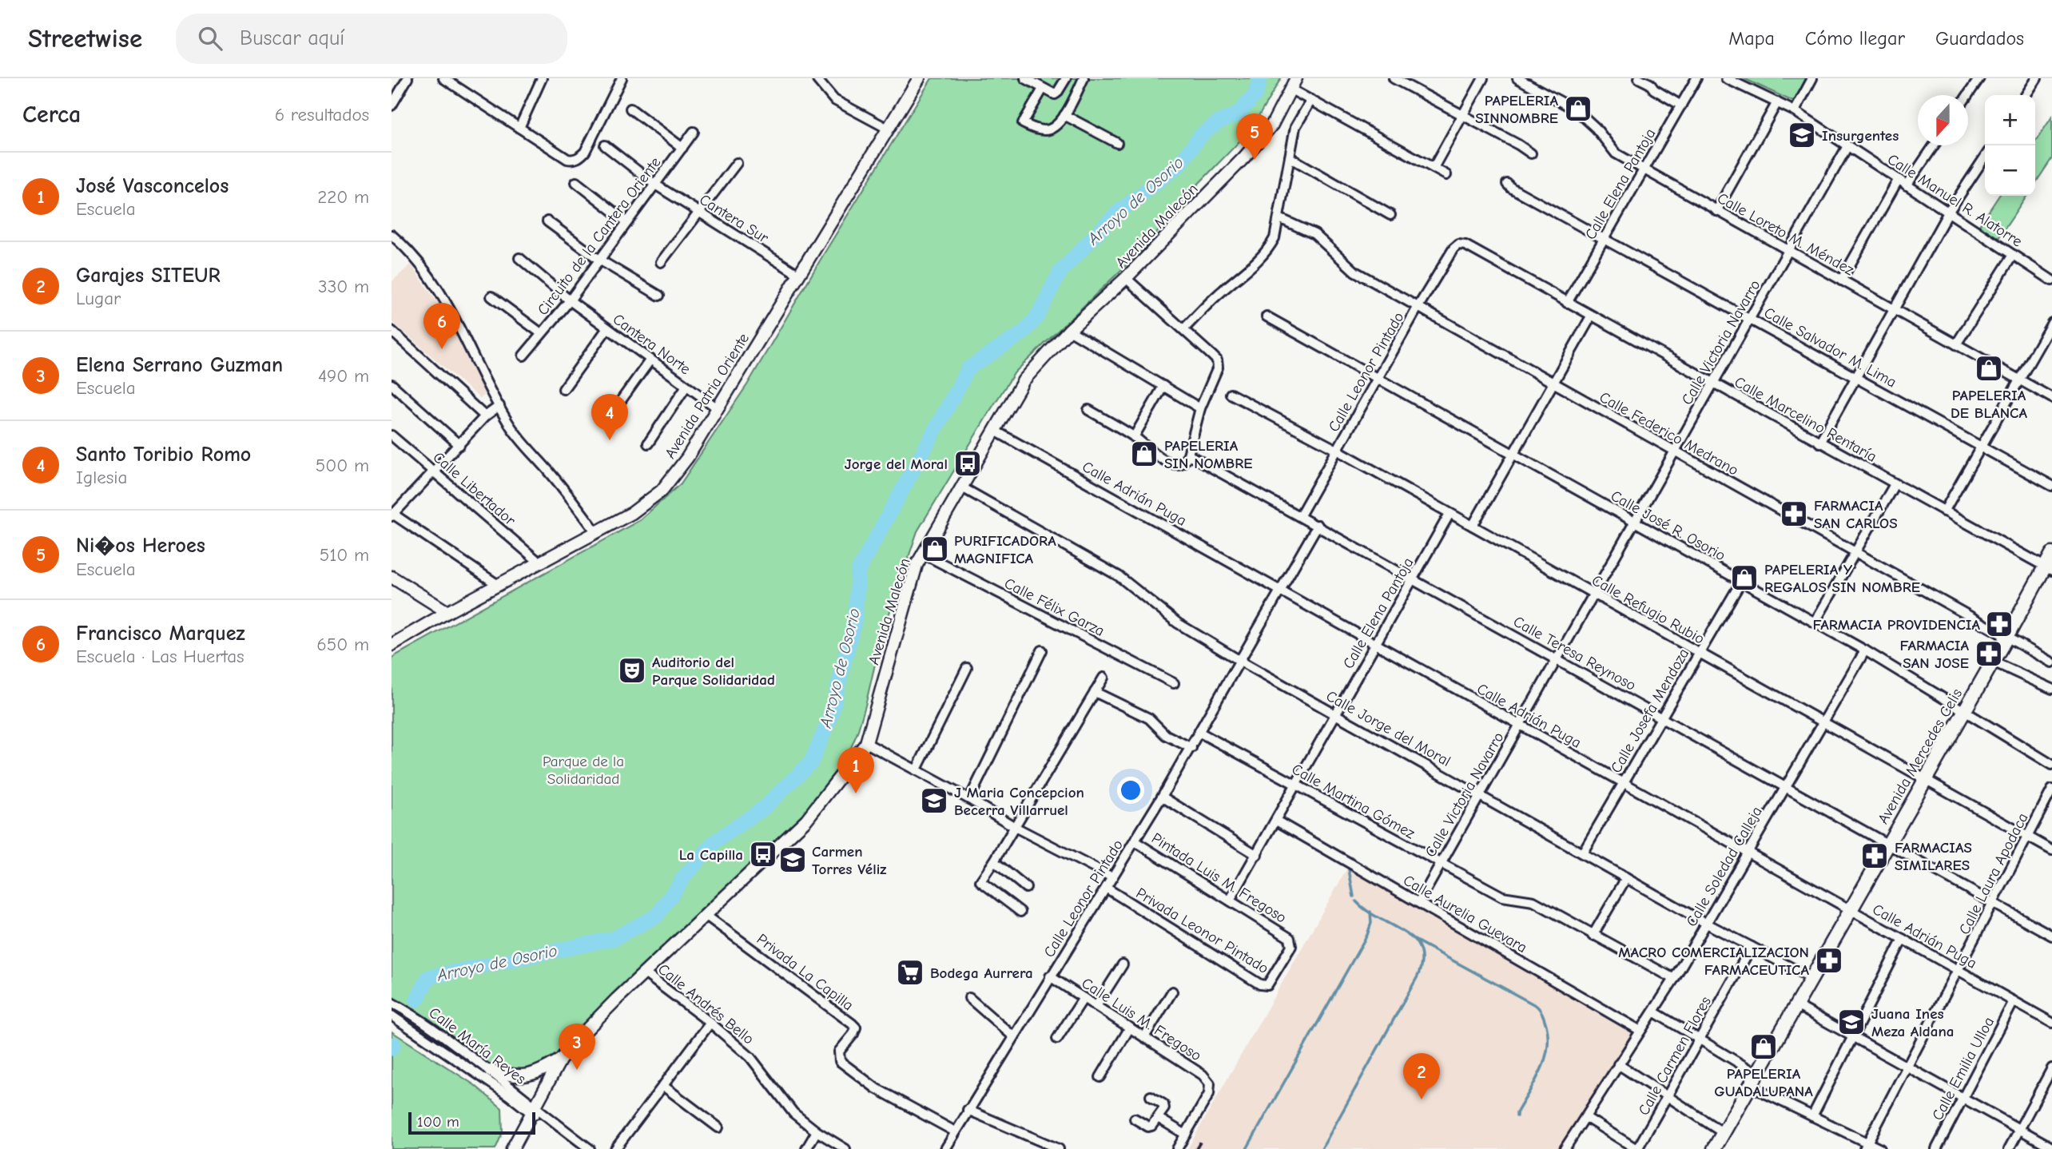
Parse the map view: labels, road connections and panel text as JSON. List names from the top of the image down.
{
  "streets": {
    "main road": ["Avenida Mercedes Celis"],
    "street": [
      "Calle Elena Pantoja",
      "Calle Manuel R. Alatorre",
      "Cantera Sur",
      "Avenida Malecón",
      "Calle Loreto M. Méndez",
      "Circuito de la Cantera Oriente",
      "Calle Victoria Navarro",
      "Cantera Norte",
      "Calle Salvador M. Lima",
      "Calle Leonor Pintado",
      "Avenida Patria Oriente",
      "Calle Marcelino Rentaría",
      "Calle Federico Medrano",
      "Calle Libertador",
      "Calle Adrián Puga",
      "Calle José R. Osorio",
      "Calle Félix Garza",
      "Calle Refugio Rubio",
      "Calle Teresa Reynoso",
      "Calle Josefa Mendoza",
      "Calle Jorge del Moral",
      "Calle Martina Gómez",
      "Calle Soledad Calleja",
      "Calle Laura Apodaca",
      "Pintada Luis M. Fregoso",
      "Calle Aurelia Guevara",
      "Privada Leonor Pintado",
      "Privada La Capilla",
      "Calle Andrés Bello",
      "Calle Luis M. Fregoso",
      "Calle María Reyes",
      "Calle Carmen Flores",
      "Calle Emilia Ulloa"
    ]
  },
  "crossings": [
    ["Calle Elena Pantoja", "Calle Loreto M. Méndez"],
    ["Calle Elena Pantoja", "Calle Salvador M. Lima"],
    ["Calle Elena Pantoja", "Calle Marcelino Rentaría"],
    ["Calle Elena Pantoja", "Calle Adrián Puga"],
    ["Calle Elena Pantoja", "Calle Refugio Rubio"],
    ["Calle Elena Pantoja", "Calle Teresa Reynoso"],
    ["Calle Elena Pantoja", "Calle Jorge del Moral"],
    ["Calle Elena Pantoja", "Calle Martina Gómez"],
    ["Calle Elena Pantoja", "Pintada Luis M. Fregoso"],
    ["Calle Elena Pantoja", "Calle Aurelia Guevara"],
    ["Calle Manuel R. Alatorre", "Calle Victoria Navarro"],
    ["Cantera Sur", "Circuito de la Cantera Oriente"],
    ["Cantera Sur", "Avenida Patria Oriente"],
    ["Avenida Malecón", "Calle Adrián Puga"],
    ["Avenida Malecón", "Calle Félix Garza"],
    ["Avenida Malecón", "Calle Jorge del Moral"],
    ["Avenida Malecón", "Privada La Capilla"],
    ["Avenida Malecón", "Calle Andrés Bello"],
    ["Avenida Malecón", "Calle María Reyes"],
    ["Calle Loreto M. Méndez", "Calle Victoria Navarro"],
    ["Circuito de la Cantera Oriente", "Cantera Norte"],
    ["Calle Victoria Navarro", "Calle Salvador M. Lima"],
    ["Calle Victoria Navarro", "Calle Marcelino Rentaría"],
    ["Calle Victoria Navarro", "Calle Federico Medrano"],
    ["Calle Victoria Navarro", "Calle Adrián Puga"],
    ["Calle Victoria Navarro", "Calle José R. Osorio"],
    ["Calle Victoria Navarro", "Calle Refugio Rubio"],
    ["Calle Victoria Navarro", "Calle Teresa Reynoso"],
    ["Calle Victoria Navarro", "Calle Jorge del Moral"],
    ["Calle Victoria Navarro", "Calle Martina Gómez"],
    ["Calle Victoria Navarro", "Calle Aurelia Guevara"],
    ["Cantera Norte", "Avenida Patria Oriente"],
    ["Calle Leonor Pintado", "Calle Marcelino Rentaría"],
    ["Calle Leonor Pintado", "Calle Federico Medrano"],
    ["Calle Leonor Pintado", "Calle Adrián Puga"],
    ["Calle Leonor Pintado", "Calle José R. Osorio"],
    ["Calle Leonor Pintado", "Calle Refugio Rubio"],
    ["Calle Leonor Pintado", "Calle Teresa Reynoso"],
    ["Calle Leonor Pintado", "Calle Jorge del Moral"],
    ["Calle Leonor Pintado", "Calle Martina Gómez"],
    ["Calle Leonor Pintado", "Pintada Luis M. Fregoso"],
    ["Calle Leonor Pintado", "Privada Leonor Pintado"],
    ["Calle Leonor Pintado", "Privada La Capilla"],
    ["Calle Leonor Pintado", "Calle Luis M. Fregoso"],
    ["Avenida Patria Oriente", "Calle Libertador"],
    ["Calle Marcelino Rentaría", "Avenida Mercedes Celis"],
    ["Calle Federico Medrano", "Avenida Mercedes Celis"],
    ["Calle Adrián Puga", "Calle Josefa Mendoza"],
    ["Calle Adrián Puga", "Avenida Mercedes Celis"],
    ["Calle Adrián Puga", "Calle Soledad Calleja"],
    ["Calle Adrián Puga", "Calle Laura Apodaca"],
    ["Calle Adrián Puga", "Calle Emilia Ulloa"],
    ["Calle José R. Osorio", "Calle Josefa Mendoza"],
    ["Calle José R. Osorio", "Avenida Mercedes Celis"],
    ["Calle José R. Osorio", "Calle Soledad Calleja"],
    ["Calle Refugio Rubio", "Calle Josefa Mendoza"],
    ["Calle Refugio Rubio", "Avenida Mercedes Celis"],
    ["Calle Refugio Rubio", "Calle Soledad Calleja"],
    ["Calle Refugio Rubio", "Calle Laura Apodaca"],
    ["Calle Teresa Reynoso", "Calle Josefa Mendoza"],
    ["Calle Teresa Reynoso", "Avenida Mercedes Celis"],
    ["Calle Teresa Reynoso", "Calle Soledad Calleja"],
    ["Calle Teresa Reynoso", "Calle Laura Apodaca"],
    ["Calle Josefa Mendoza", "Calle Jorge del Moral"],
    ["Calle Jorge del Moral", "Avenida Mercedes Celis"],
    ["Calle Jorge del Moral", "Calle Soledad Calleja"],
    ["Calle Jorge del Moral", "Calle Carmen Flores"],
    ["Calle Martina Gómez", "Calle Soledad Calleja"],
    ["Calle Soledad Calleja", "Calle Aurelia Guevara"],
    ["Pintada Luis M. Fregoso", "Privada Leonor Pintado"]
  ],
  "water": ["Arroyo de Osorio"],
  "parks": ["Parque de la Solidaridad"],
  "places": {
    "shop": [
      "PAPELERIA SINNOMBRE",
      "PAPELERIA DE BLANCA",
      "PAPELERIA SIN NOMBRE",
      "PURIFICADORA MAGNIFICA",
      "PAPELERIA Y REGALOS SIN NOMBRE",
      "PAPELERIA GUADALUPANA"
    ],
    "school or university": [
      "Insurgentes",
      "J Maria Concepcion Becerra Villarruel",
      "Carmen Torres Véliz",
      "Juana Ines Meza Aldana"
    ],
    "bus stop": ["Jorge del Moral", "La Capilla"],
    "pharmacy": [
      "FARMACIA SAN CARLOS",
      "FARMACIA PROVIDENCIA",
      "FARMACIA SAN JOSE",
      "FARMACIAS SIMILARES",
      "MACRO COMERCIALIZACION FARMACEUTICA"
    ],
    "theatre": ["Auditorio del Parque Solidaridad"],
    "supermarket": ["Bodega Aurrera"]
  },
  "scale_bar": "100 m",
  "north": "bottom",
  "page": {
    "header": "Streetwise",
    "search": "Buscar aquí",
    "nav": ["Mapa", "Cómo llegar", "Guardados"],
    "heading": ["Cerca", "6 resultados"],
    "map_buttons": ["+", "−"],
    "pins": [
      "5",
      "6",
      "4",
      "1",
      "3",
      "2"
    ],
    "list": [
      {
        "mark": "1",
        "name": "José Vasconcelos",
        "note": "Escuela",
        "value": "220 m"
      },
      {
        "mark": "2",
        "name": "Garajes SITEUR",
        "note": "Lugar",
        "value": "330 m"
      },
      {
        "mark": "3",
        "name": "Elena Serrano Guzman",
        "note": "Escuela",
        "value": "490 m"
      },
      {
        "mark": "4",
        "name": "Santo Toribio Romo",
        "note": "Iglesia",
        "value": "500 m"
      },
      {
        "mark": "5",
        "name": "Ni�os Heroes",
        "note": "Escuela",
        "value": "510 m"
      },
      {
        "mark": "6",
        "name": "Francisco Marquez",
        "note": "Escuela · Las Huertas",
        "value": "650 m"
      }
    ],
    "scale": "100 m"
  }
}
